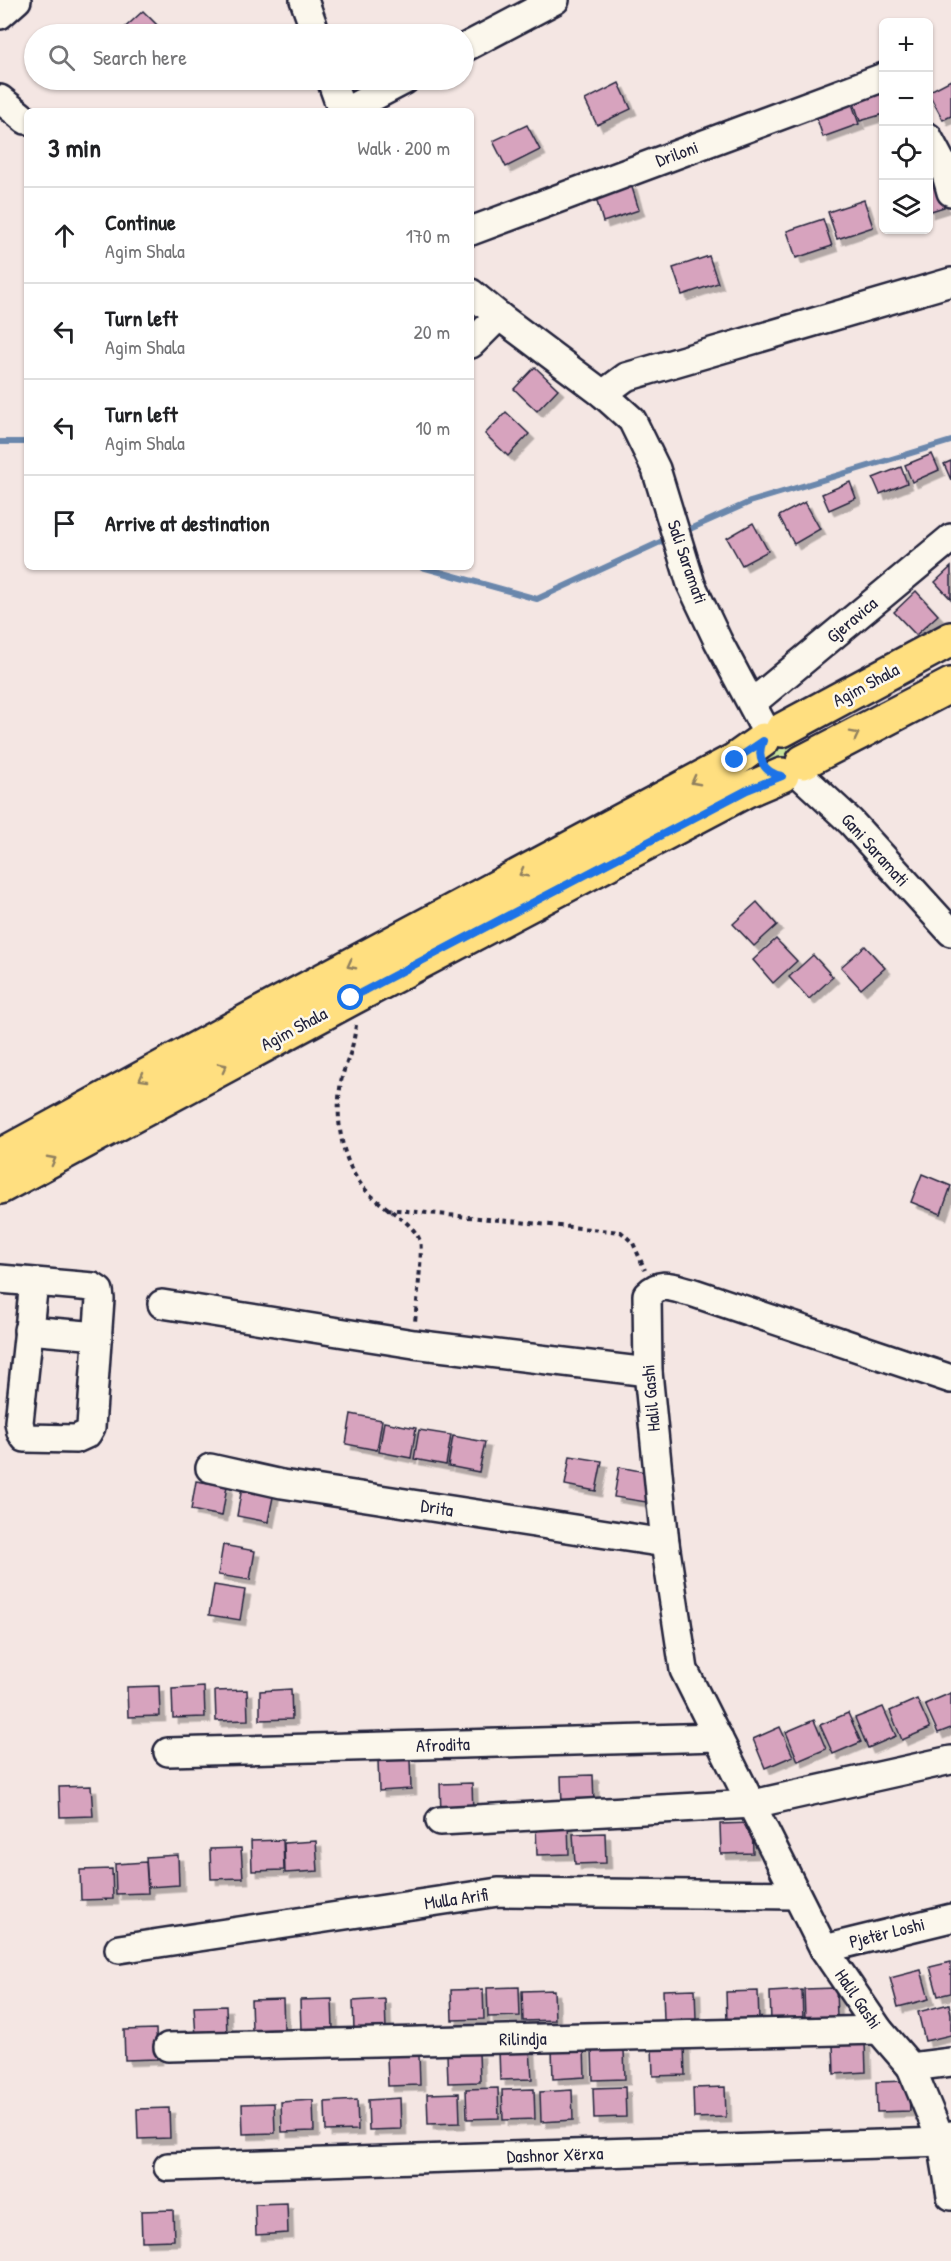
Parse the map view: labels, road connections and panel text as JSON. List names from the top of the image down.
{
  "streets": {
    "main road": ["Agim Shala"],
    "street": [
      "Driloni",
      "Sali Saramati",
      "Gjeravica",
      "Gani Saramati",
      "Halil Gashi",
      "Drita",
      "Afrodita",
      "Mulla Arifi",
      "Pjetër Loshi",
      "Rilindja",
      "Dashnor Xërxa"
    ]
  },
  "crossings": [
    ["Sali Saramati", "Gjeravica"],
    ["Sali Saramati", "Agim Shala"],
    ["Agim Shala", "Gani Saramati"],
    ["Halil Gashi", "Drita"],
    ["Halil Gashi", "Afrodita"],
    ["Halil Gashi", "Mulla Arifi"],
    ["Halil Gashi", "Pjetër Loshi"],
    ["Halil Gashi", "Rilindja"],
    ["Halil Gashi", "Dashnor Xërxa"]
  ],
  "page": {
    "map_buttons": ["+", "−"],
    "search": "Search here",
    "heading": ["3 min", "Walk · 200 m"],
    "list": [
      ["Continue", "Agim Shala", "170 m"],
      ["Turn left", "Agim Shala", "20 m"],
      ["Turn left", "Agim Shala", "10 m"],
      "Arrive at destination"
    ]
  }
}
